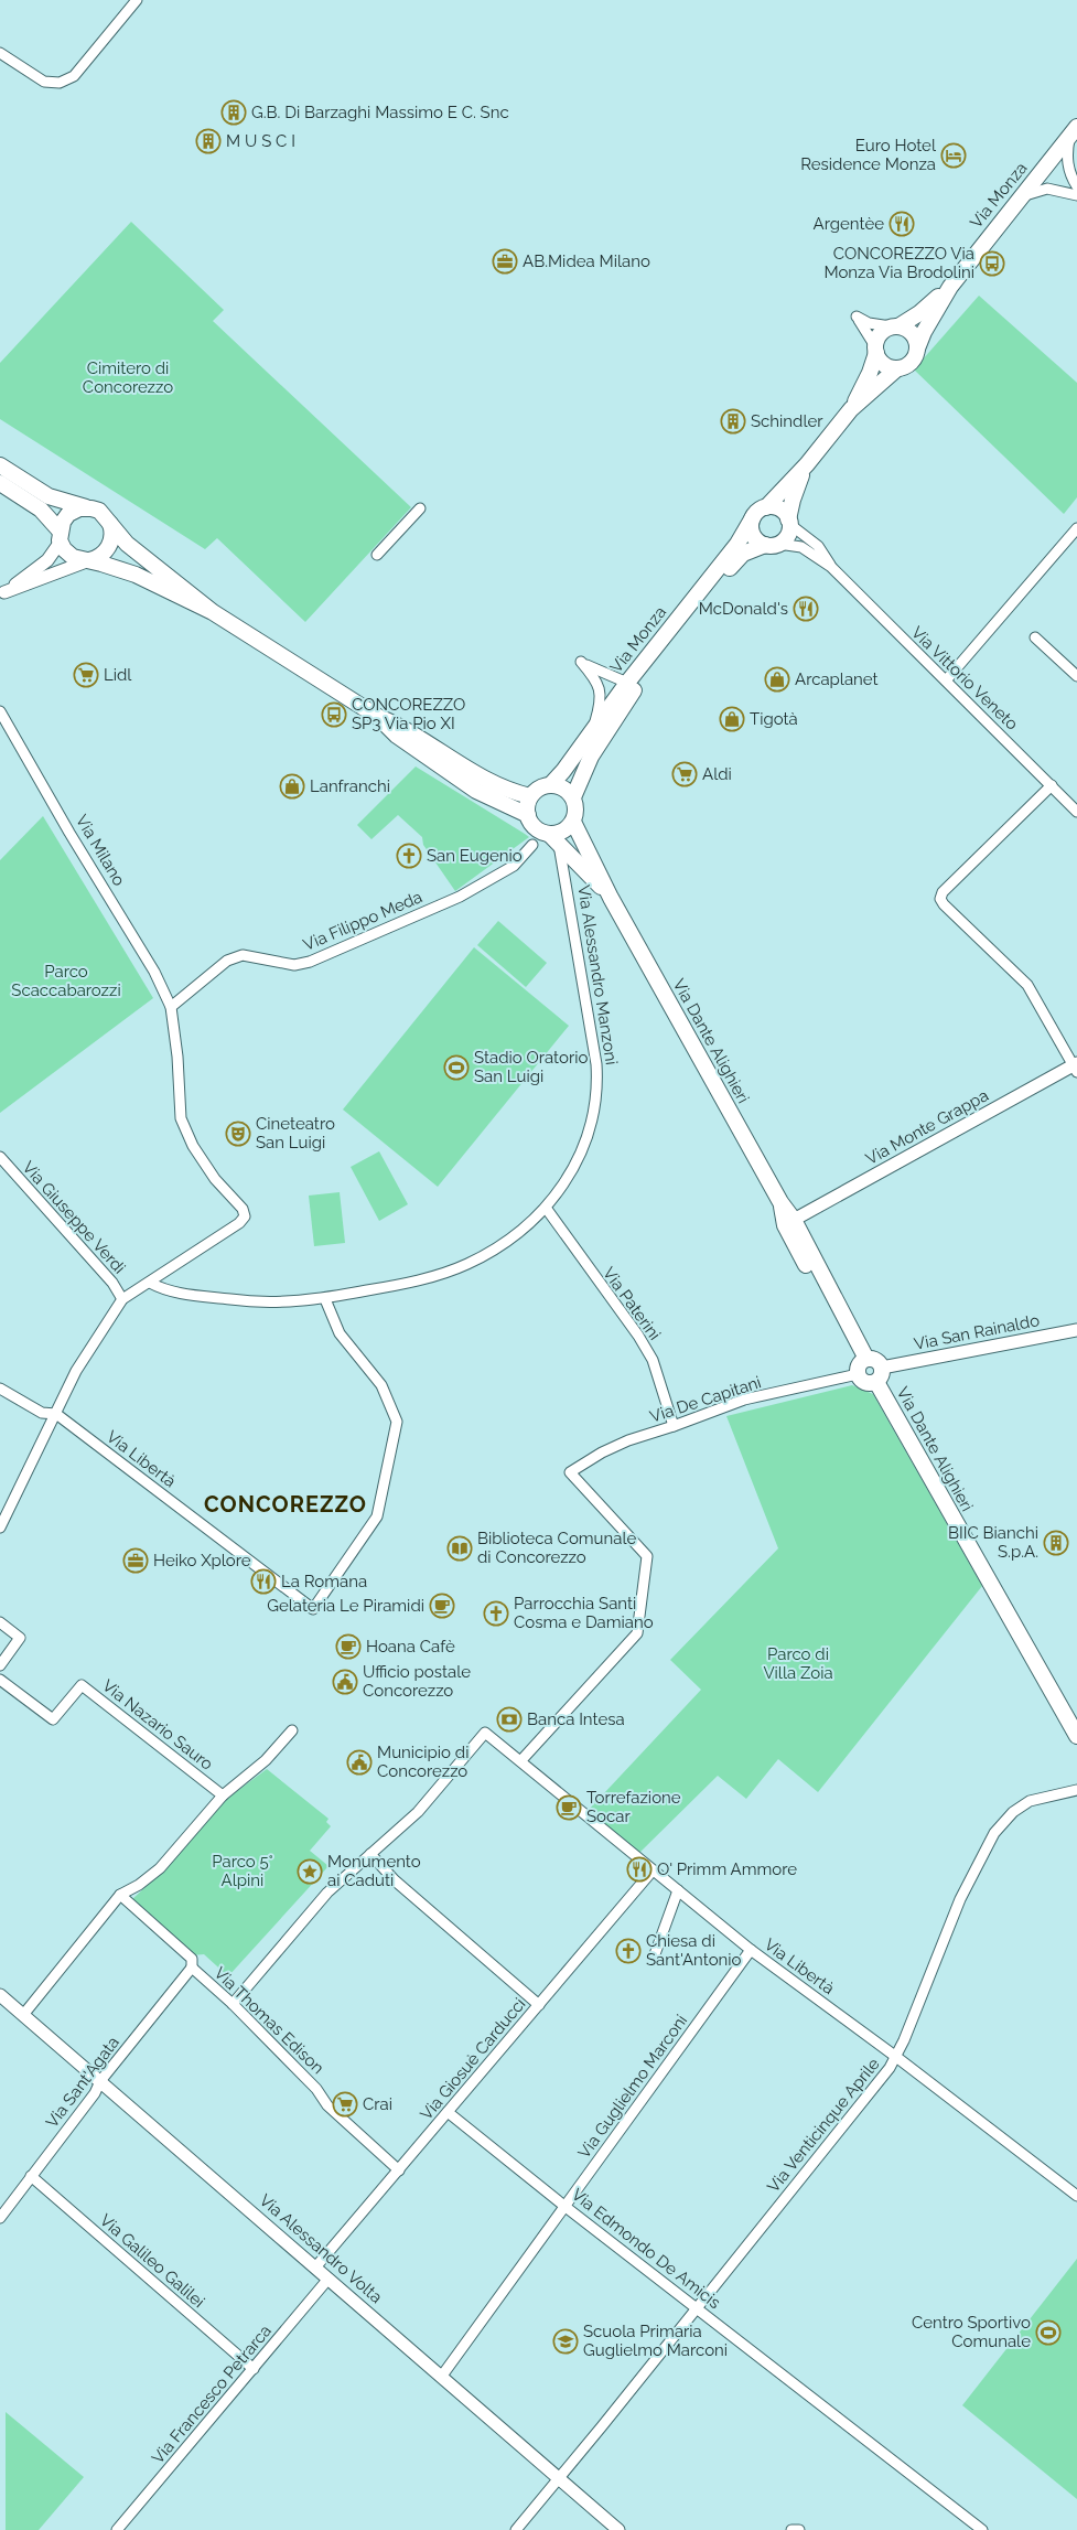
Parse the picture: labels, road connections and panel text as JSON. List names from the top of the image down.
{
  "streets": {
    "main road": ["Via Monza", "Via Dante Alighieri"],
    "street": [
      "Via Vittorio Veneto",
      "Via Milano",
      "Via Filippo Meda",
      "Via Alessandro Manzoni",
      "Via Monte Grappa",
      "Via Giuseppe Verdi",
      "Via Paterini",
      "Via San Rainaldo",
      "Via De Capitani",
      "Via Libertà",
      "Via Nazario Sauro",
      "Via Thomas Edison",
      "Via Giosuè Carducci",
      "Via Sant'Agata",
      "Via Guglielmo Marconi",
      "Via Venticinque Aprile",
      "Via Alessandro Volta",
      "Via Edmondo De Amicis",
      "Via Galileo Galilei",
      "Via Francesco Petrarca"
    ]
  },
  "crossings": [
    ["Via Monza", "Via Vittorio Veneto"],
    ["Via Monza", "Via Alessandro Manzoni"],
    ["Via Monza", "Via Dante Alighieri"],
    ["Via Milano", "Via Filippo Meda"],
    ["Via Milano", "Via Alessandro Manzoni"],
    ["Via Alessandro Manzoni", "Via Dante Alighieri"],
    ["Via Alessandro Manzoni", "Via Paterini"],
    ["Via Alessandro Manzoni", "Via Libertà"],
    ["Via Dante Alighieri", "Via Monte Grappa"],
    ["Via Dante Alighieri", "Via San Rainaldo"],
    ["Via Dante Alighieri", "Via De Capitani"],
    ["Via Paterini", "Via De Capitani"],
    ["Via De Capitani", "Via Libertà"],
    ["Via Libertà", "Via Giosuè Carducci"],
    ["Via Libertà", "Via Guglielmo Marconi"],
    ["Via Libertà", "Via Venticinque Aprile"],
    ["Via Thomas Edison", "Via Giosuè Carducci"],
    ["Via Thomas Edison", "Via Sant'Agata"],
    ["Via Giosuè Carducci", "Via Alessandro Volta"],
    ["Via Giosuè Carducci", "Via Edmondo De Amicis"],
    ["Via Sant'Agata", "Via Alessandro Volta"],
    ["Via Sant'Agata", "Via Galileo Galilei"],
    ["Via Guglielmo Marconi", "Via Alessandro Volta"],
    ["Via Guglielmo Marconi", "Via Edmondo De Amicis"],
    ["Via Venticinque Aprile", "Via Alessandro Volta"],
    ["Via Venticinque Aprile", "Via Edmondo De Amicis"],
    ["Via Alessandro Volta", "Via Francesco Petrarca"],
    ["Via Galileo Galilei", "Via Francesco Petrarca"]
  ],
  "districts": ["CONCOREZZO"],
  "parks": [
    "Cimitero di Concorezzo",
    "Parco Scaccabarozzi",
    "Parco di Villa Zoia",
    "Parco 5° Alpini"
  ],
  "places": {
    "building": [
      "G.B. Di Barzaghi Massimo E C. Snc",
      "M U S C I",
      "Schindler",
      "BIIC Bianchi S.p.A."
    ],
    "hotel": ["Euro Hotel Residence Monza"],
    "restaurant": [
      "Argentèe",
      "McDonald's",
      "La Romana",
      "O' Primm Ammore"
    ],
    "office": ["AB.Midea Milano", "Heiko Xplore"],
    "bus stop": ["CONCOREZZO Via Monza Via Brodolini", "CONCOREZZO SP3 Via Pio XI"],
    "supermarket": ["Lidl", "Aldi", "Crai"],
    "shop": ["Arcaplanet", "Tigotà", "Lanfranchi"],
    "church": ["San Eugenio", "Parrocchia Santi Cosma e Damiano", "Chiesa di Sant'Antonio"],
    "sports": ["Stadio Oratorio San Luigi", "Centro Sportivo Comunale"],
    "theatre": ["Cineteatro San Luigi"],
    "library": ["Biblioteca Comunale di Concorezzo"],
    "cafe": ["Gelateria Le Piramidi", "Hoana Cafè", "Torrefazione Socar"],
    "public building": ["Ufficio postale Concorezzo", "Municipio di Concorezzo"],
    "bank": ["Banca Intesa"],
    "place": ["Monumento ai Caduti"],
    "school or university": ["Scuola Primaria Guglielmo Marconi"]
  }
}
